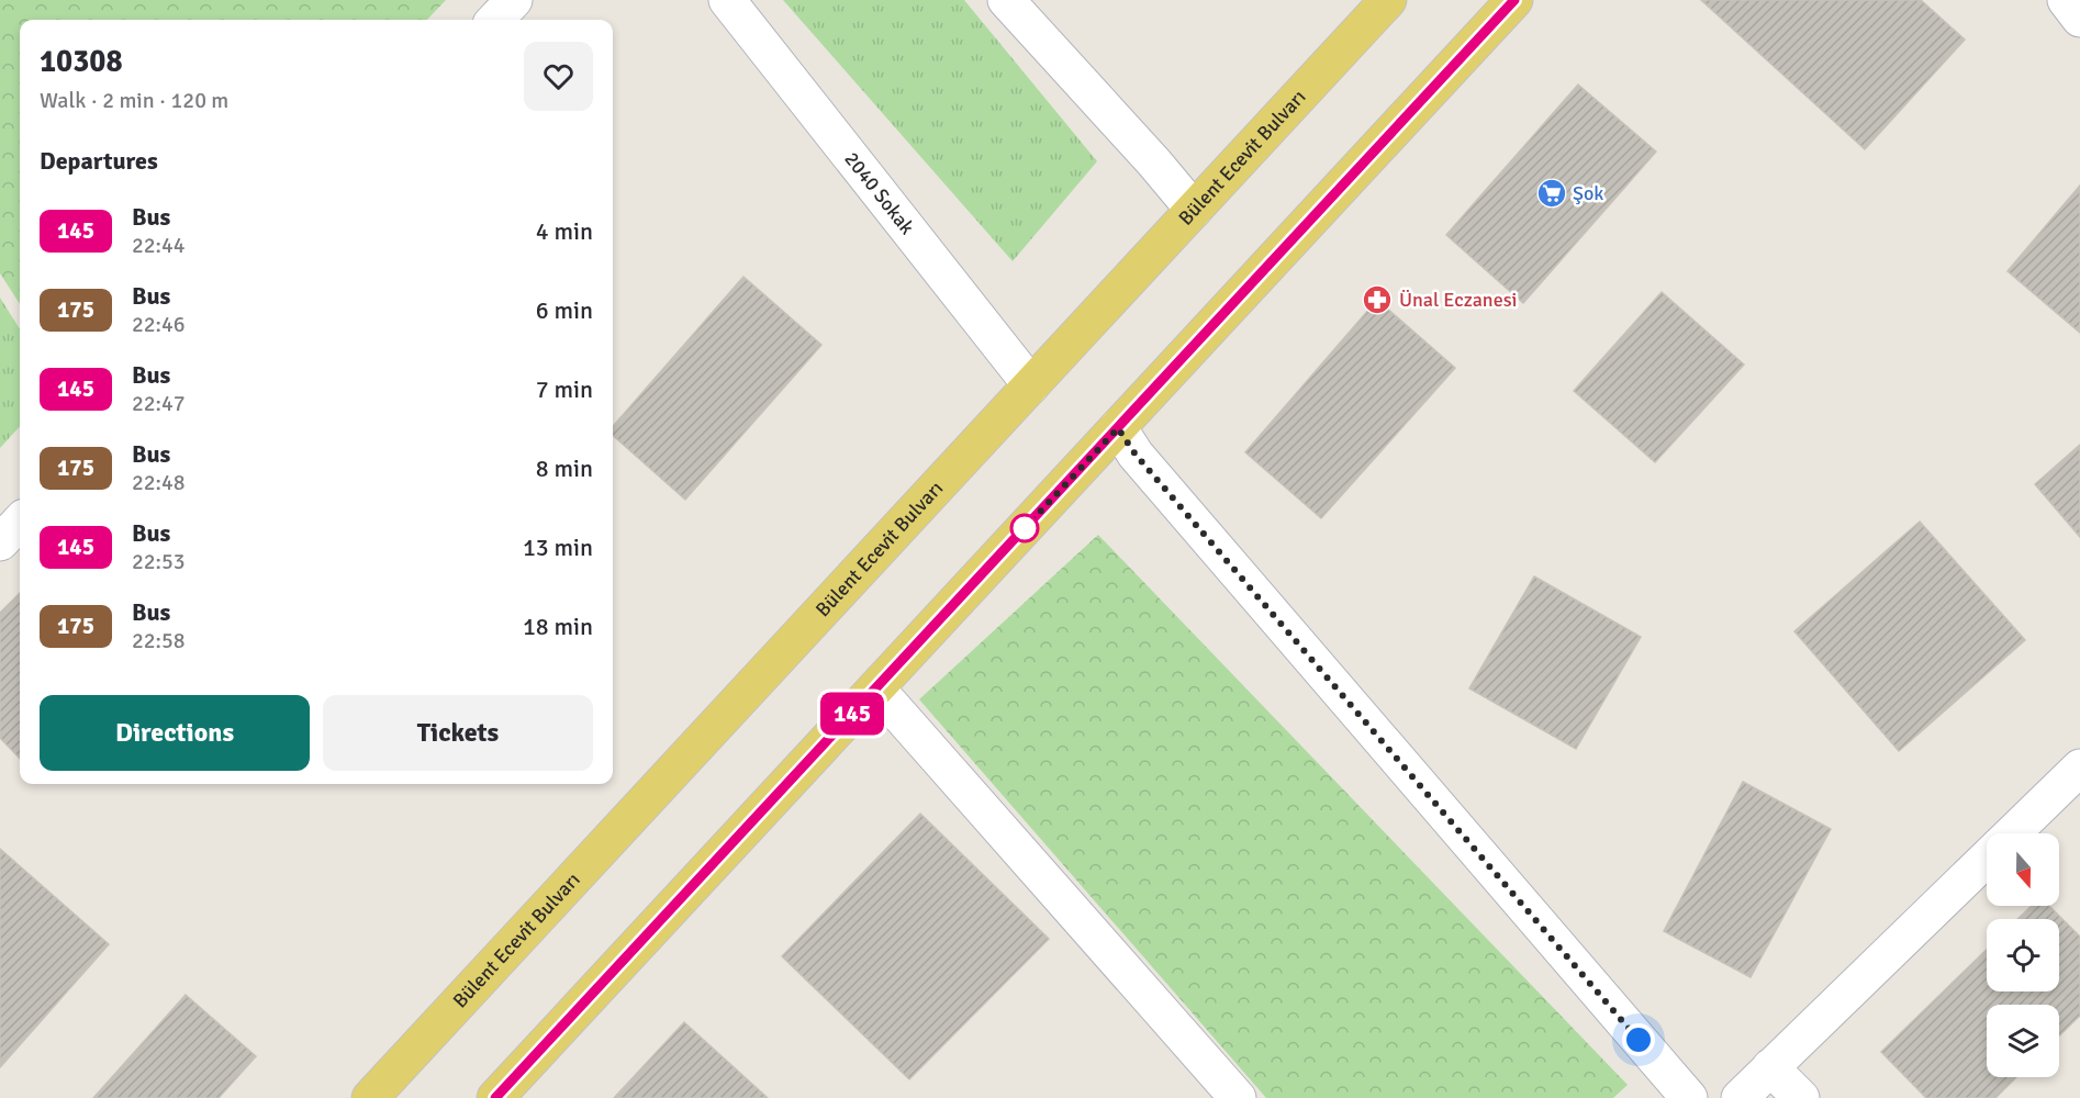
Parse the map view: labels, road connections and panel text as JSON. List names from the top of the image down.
{
  "streets": {
    "main road": ["Bülent Ecevit Bulvarı"],
    "street": ["2040 Sokak"]
  },
  "crossings": [
    ["Bülent Ecevit Bulvarı", "2040 Sokak"]
  ],
  "places": {
    "supermarket": ["Şok"],
    "pharmacy": ["Ünal Eczanesi"]
  },
  "lines": ["bus line 145"],
  "north": "bottom",
  "page": {
    "on_map": "145",
    "heading": [
      ["10308", "Walk · 2 min · 120 m"],
      "Departures"
    ],
    "list": [
      {
        "mark": "145",
        "name": "Bus",
        "note": "22:44",
        "value": "4 min"
      },
      {
        "mark": "175",
        "name": "Bus",
        "note": "22:46",
        "value": "6 min"
      },
      {
        "mark": "145",
        "name": "Bus",
        "note": "22:47",
        "value": "7 min"
      },
      {
        "mark": "175",
        "name": "Bus",
        "note": "22:48",
        "value": "8 min"
      },
      {
        "mark": "145",
        "name": "Bus",
        "note": "22:53",
        "value": "13 min"
      },
      {
        "mark": "175",
        "name": "Bus",
        "note": "22:58",
        "value": "18 min"
      }
    ],
    "buttons": ["Directions", "Tickets"]
  }
}
